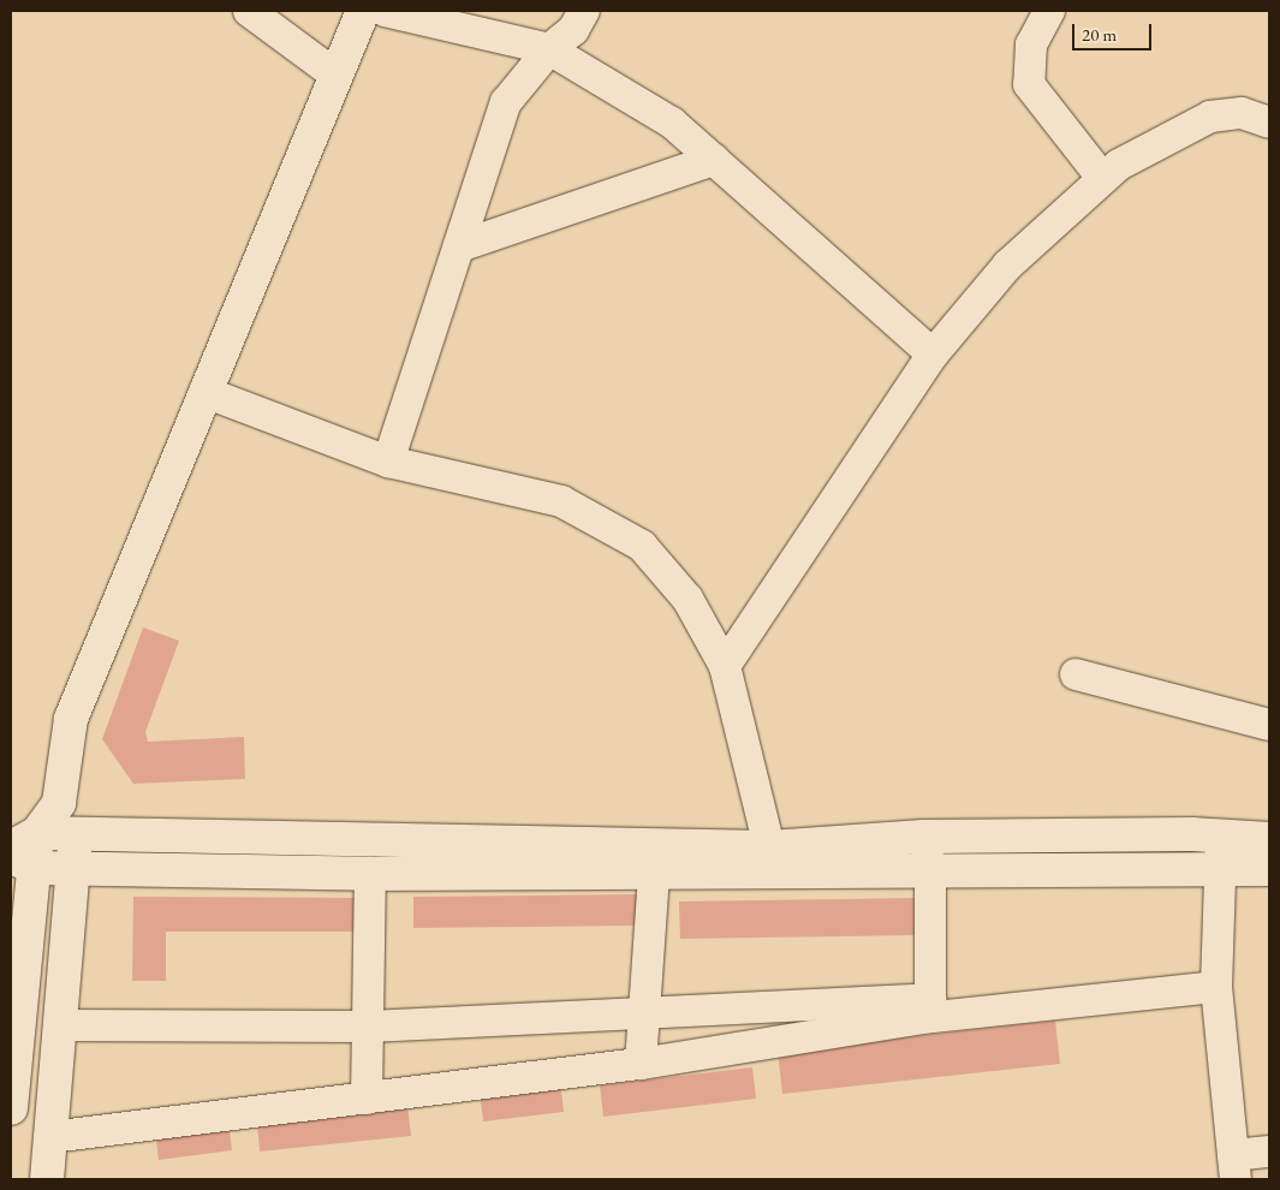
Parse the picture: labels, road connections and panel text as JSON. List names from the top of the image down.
{
  "scale_bar": "20 m"
}
